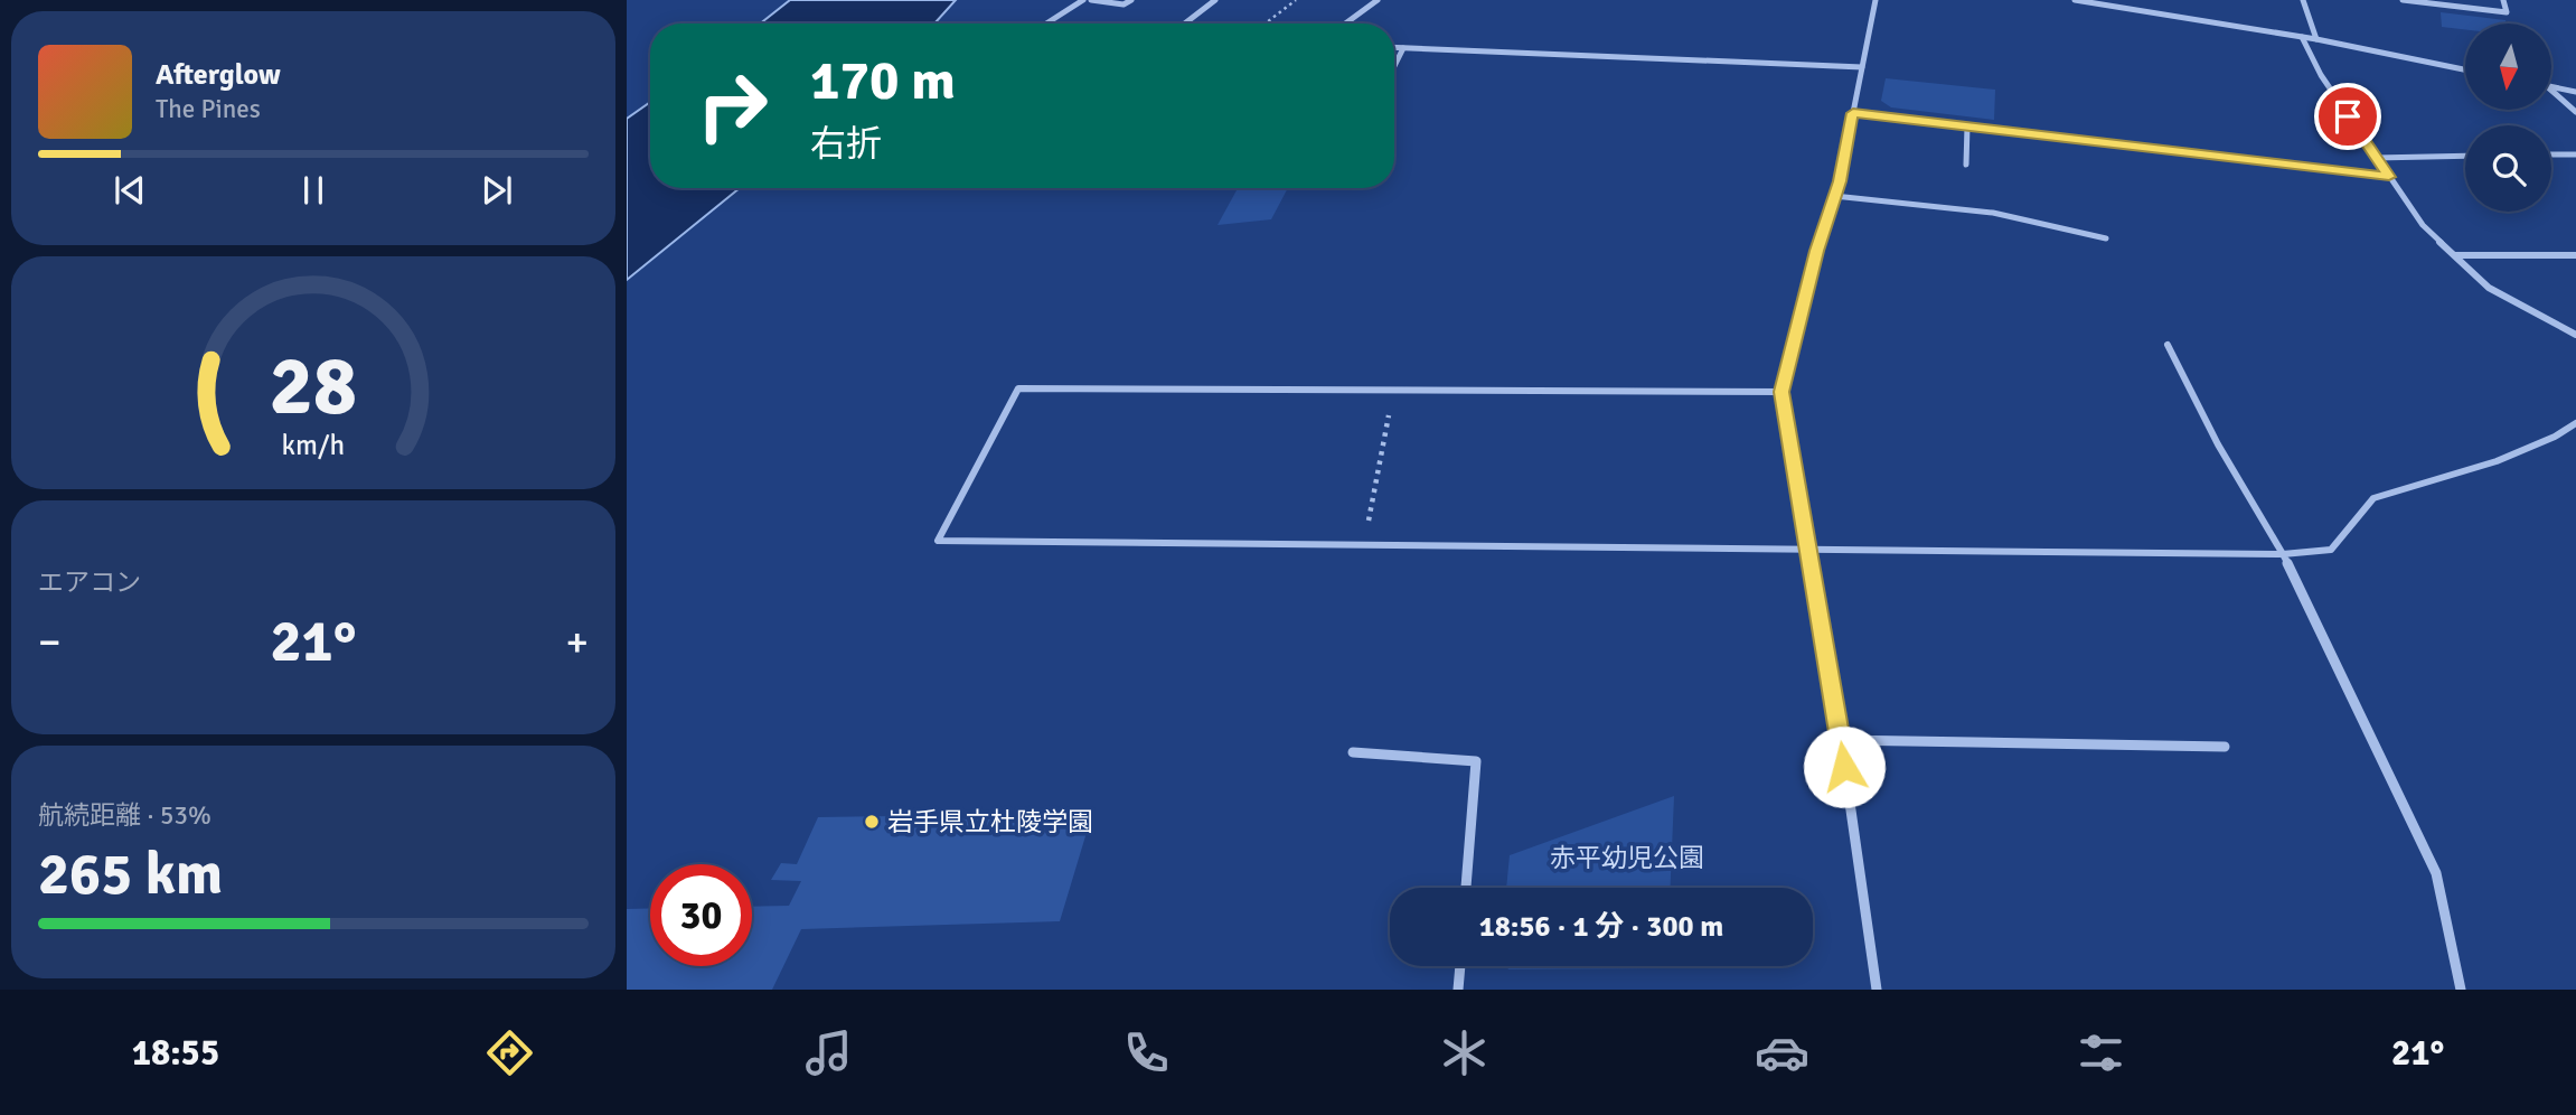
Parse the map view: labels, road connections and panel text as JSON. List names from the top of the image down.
{
  "parks": ["赤平幼児公園"],
  "places": ["岩手県立杜陵学園"],
  "north": "bottom",
  "page": {
    "turn": ["170 m", "右折"],
    "song": ["Afterglow", "The Pines"],
    "tile": [
      "エアコン",
      ["航続距離 · 53%", "265 km"]
    ],
    "heat": ["−", "21°", "+"],
    "limit": "30",
    "trip": "18:56 · 1 分 · 300 m",
    "tabs": ["18:55", "21°"],
    "gauge": ["28", "km/h"]
  }
}
